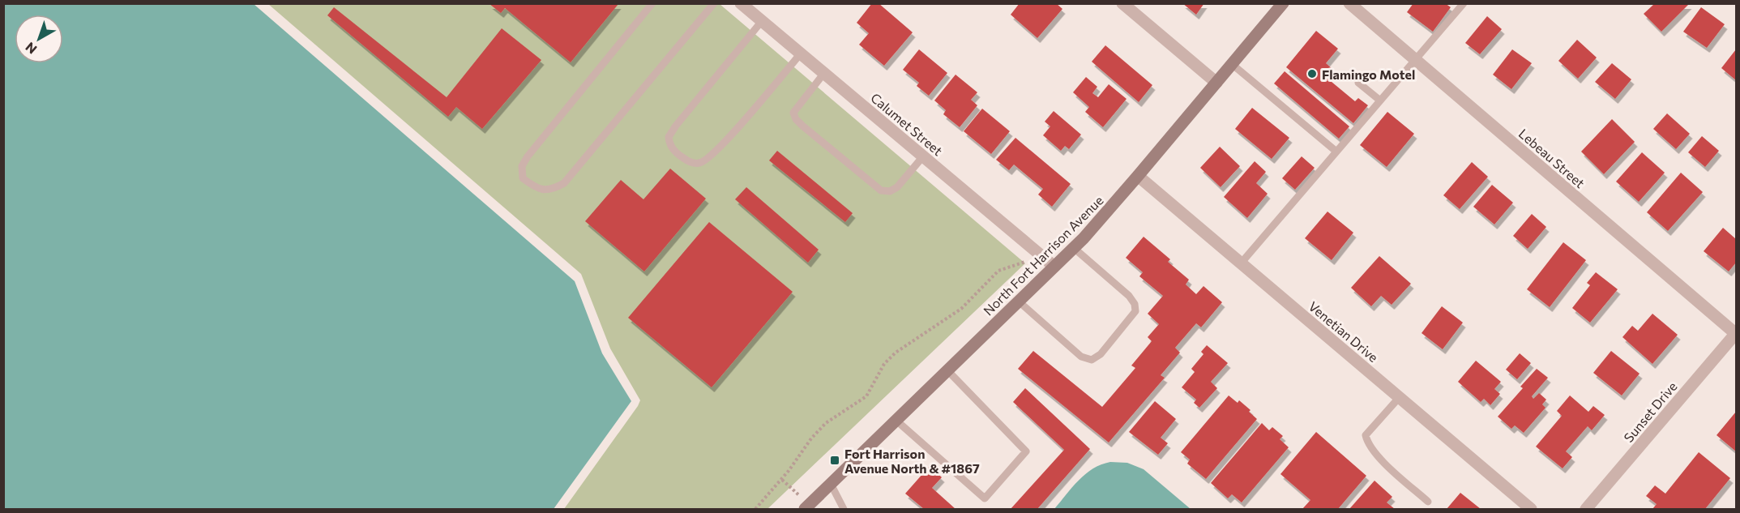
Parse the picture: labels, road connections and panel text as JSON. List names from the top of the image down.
{
  "streets": {
    "main road": ["North Fort Harrison Avenue"],
    "street": [
      "Calumet Street",
      "Lebeau Street",
      "Venetian Drive",
      "Sunset Drive"
    ]
  },
  "crossings": [
    ["Calumet Street", "North Fort Harrison Avenue"],
    ["Lebeau Street", "Sunset Drive"],
    ["North Fort Harrison Avenue", "Venetian Drive"]
  ],
  "places": {
    "other": ["Flamingo Motel"],
    "transit": ["Fort Harrison Avenue North & #1867"]
  },
  "north": "bottom left"
}
